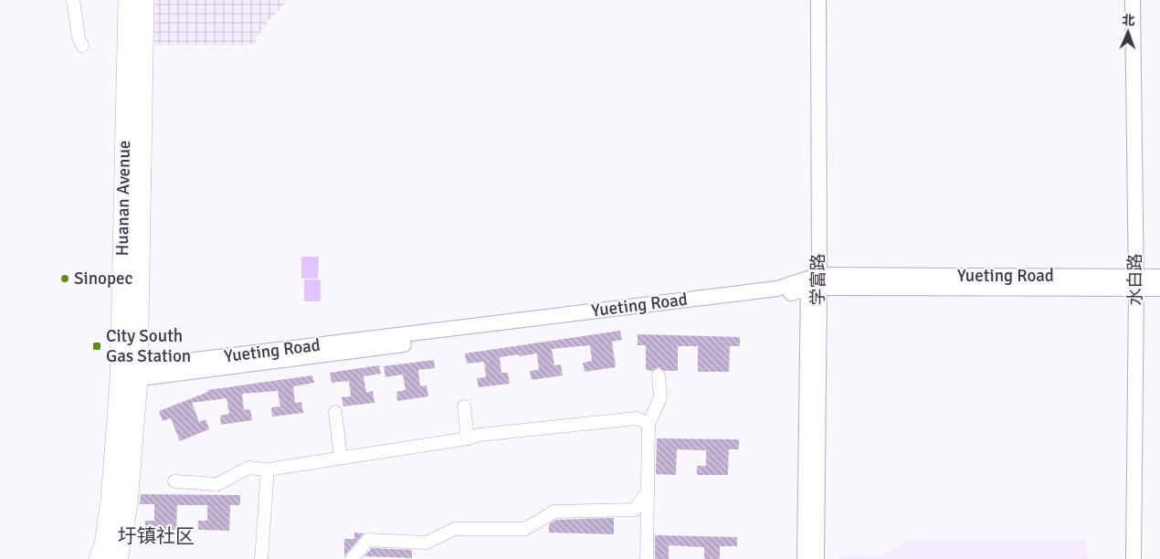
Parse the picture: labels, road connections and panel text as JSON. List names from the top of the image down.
{
  "streets": {
    "main road": ["Huanan Avenue"],
    "street": ["Yueting Road", "学富路", "水白路"]
  },
  "crossings": [
    ["Huanan Avenue", "Yueting Road"],
    ["Yueting Road", "学富路"],
    ["Yueting Road", "水白路"]
  ],
  "districts": ["圩镇社区"],
  "places": {
    "other": ["Sinopec"],
    "transit": ["City South Gas Station"]
  },
  "north": "top"
}
